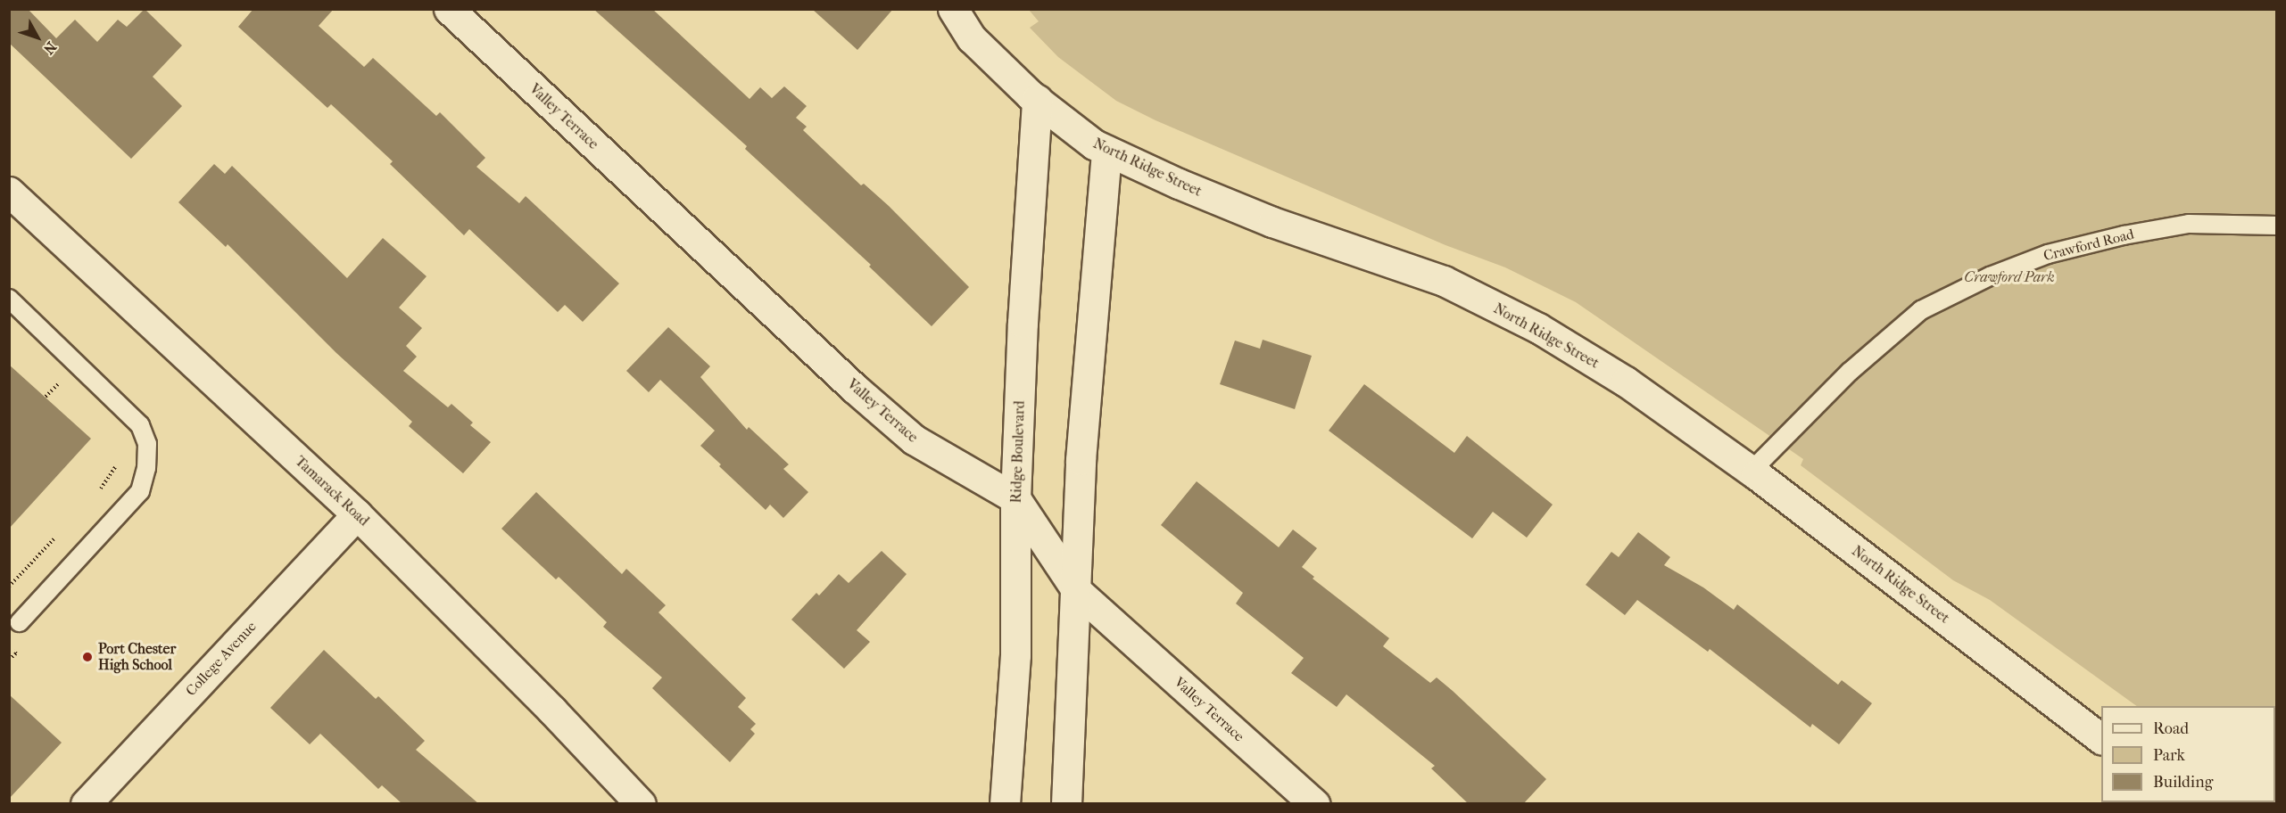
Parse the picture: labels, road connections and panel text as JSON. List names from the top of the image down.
{
  "streets": {
    "street": [
      "Valley Terrace",
      "North Ridge Street",
      "Ridge Boulevard",
      "Tamarack Road",
      "College Avenue"
    ],
    "lane": ["Crawford Road"]
  },
  "crossings": [
    ["Valley Terrace", "Ridge Boulevard"],
    ["North Ridge Street", "Crawford Road"],
    ["North Ridge Street", "Ridge Boulevard"],
    ["Tamarack Road", "College Avenue"]
  ],
  "parks": ["Crawford Park"],
  "places": ["Port Chester High School"],
  "legend": ["Road", "Park", "Building"],
  "north": "bottom right"
}
